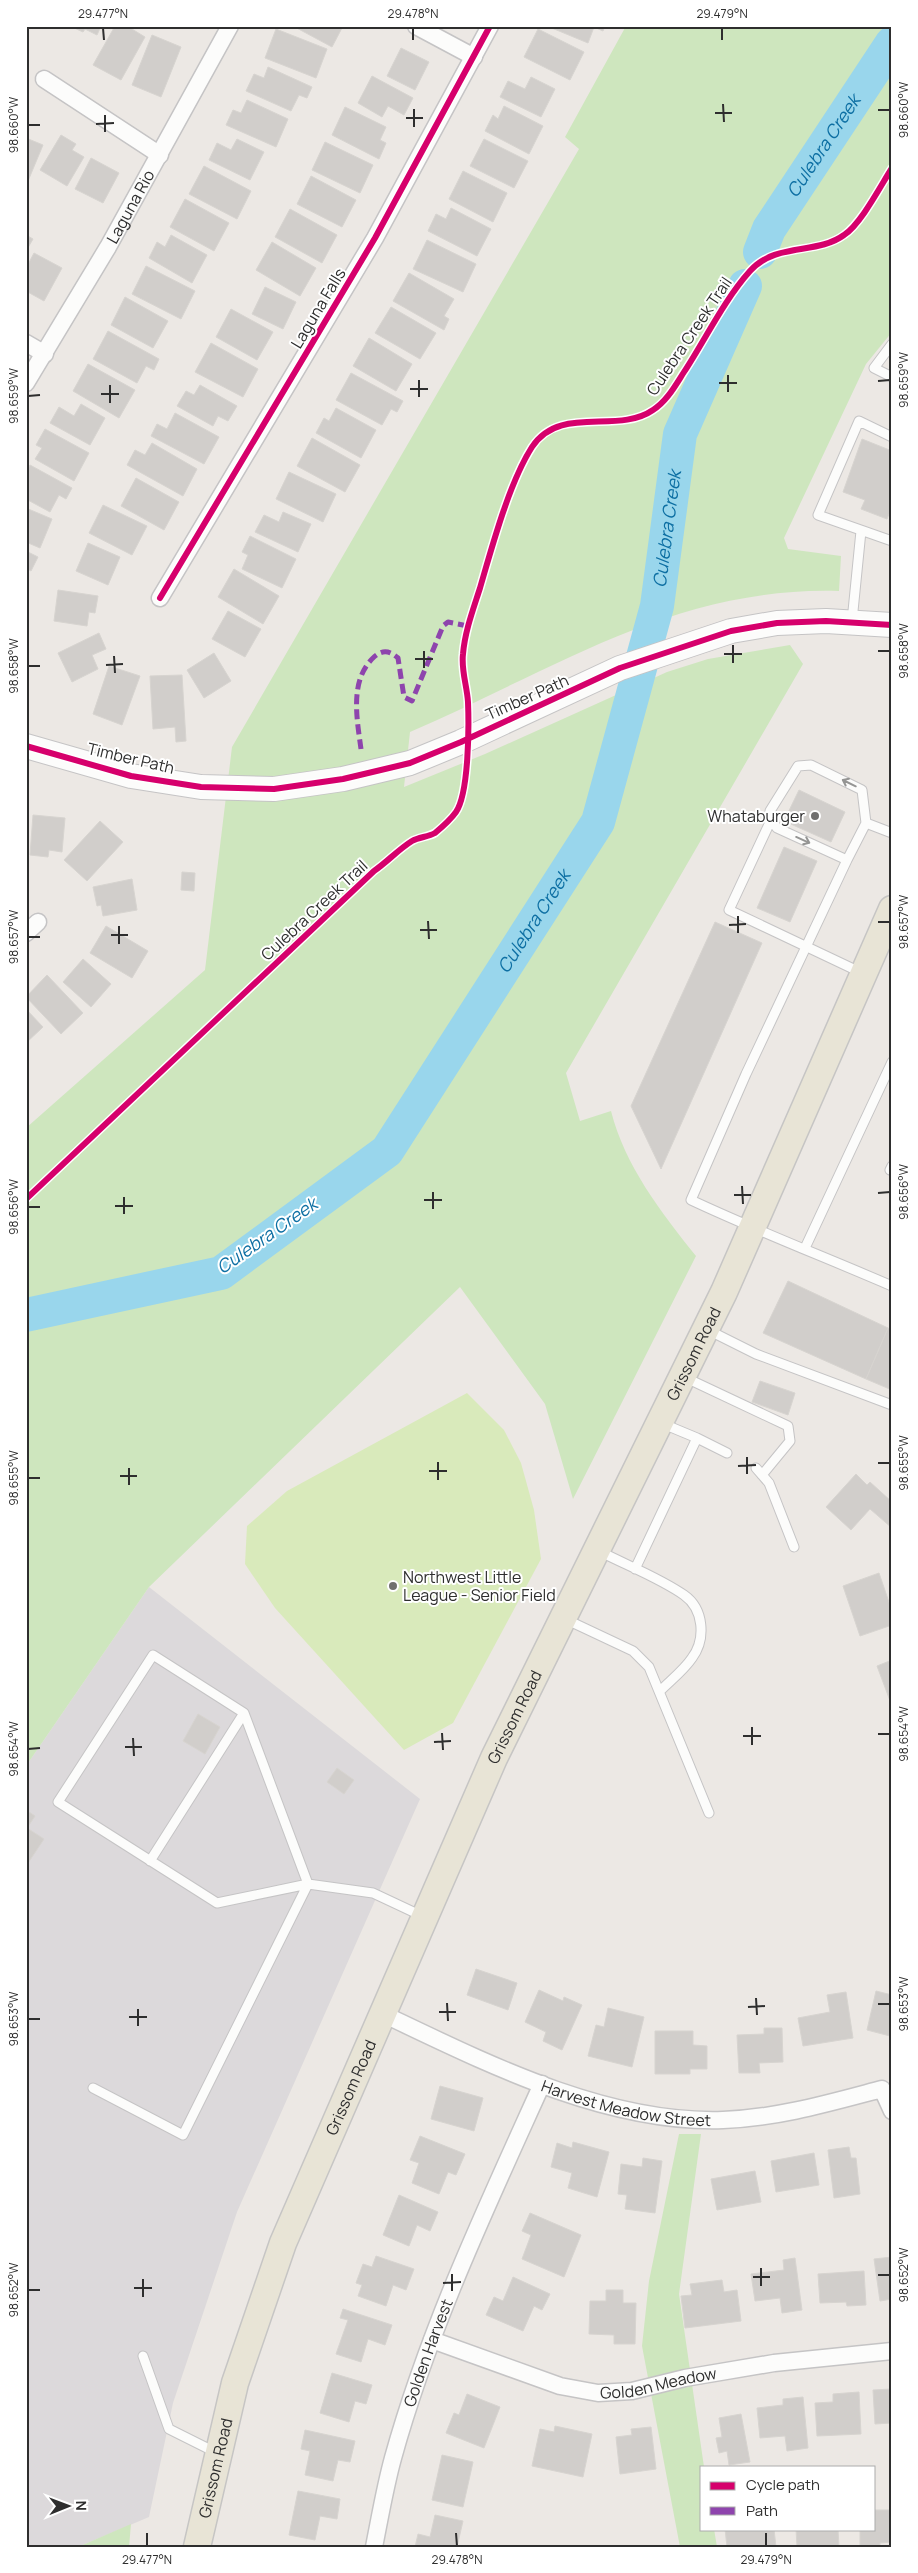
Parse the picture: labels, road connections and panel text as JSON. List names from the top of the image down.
{
  "streets": {
    "main road": ["Grissom Road"],
    "street": [
      "Laguna Rio",
      "Laguna Falls",
      "Timber Path",
      "Harvest Meadow Street",
      "Golden Harvest",
      "Golden Meadow"
    ],
    "cycle path": ["Culebra Creek Trail"]
  },
  "crossings": [
    ["Grissom Road", "Harvest Meadow Street"],
    ["Harvest Meadow Street", "Golden Harvest"],
    ["Golden Harvest", "Golden Meadow"]
  ],
  "water": ["Culebra Creek"],
  "places": ["Whataburger", "Northwest Little League - Senior Field"],
  "legend": ["Cycle path", "Path"],
  "north": "right",
  "coordinates": [
    "29.477°N",
    "29.478°N",
    "29.479°N",
    "98.660°W",
    "98.659°W",
    "98.658°W",
    "98.657°W",
    "98.656°W",
    "98.655°W",
    "98.654°W",
    "98.653°W",
    "98.652°W"
  ]
}
